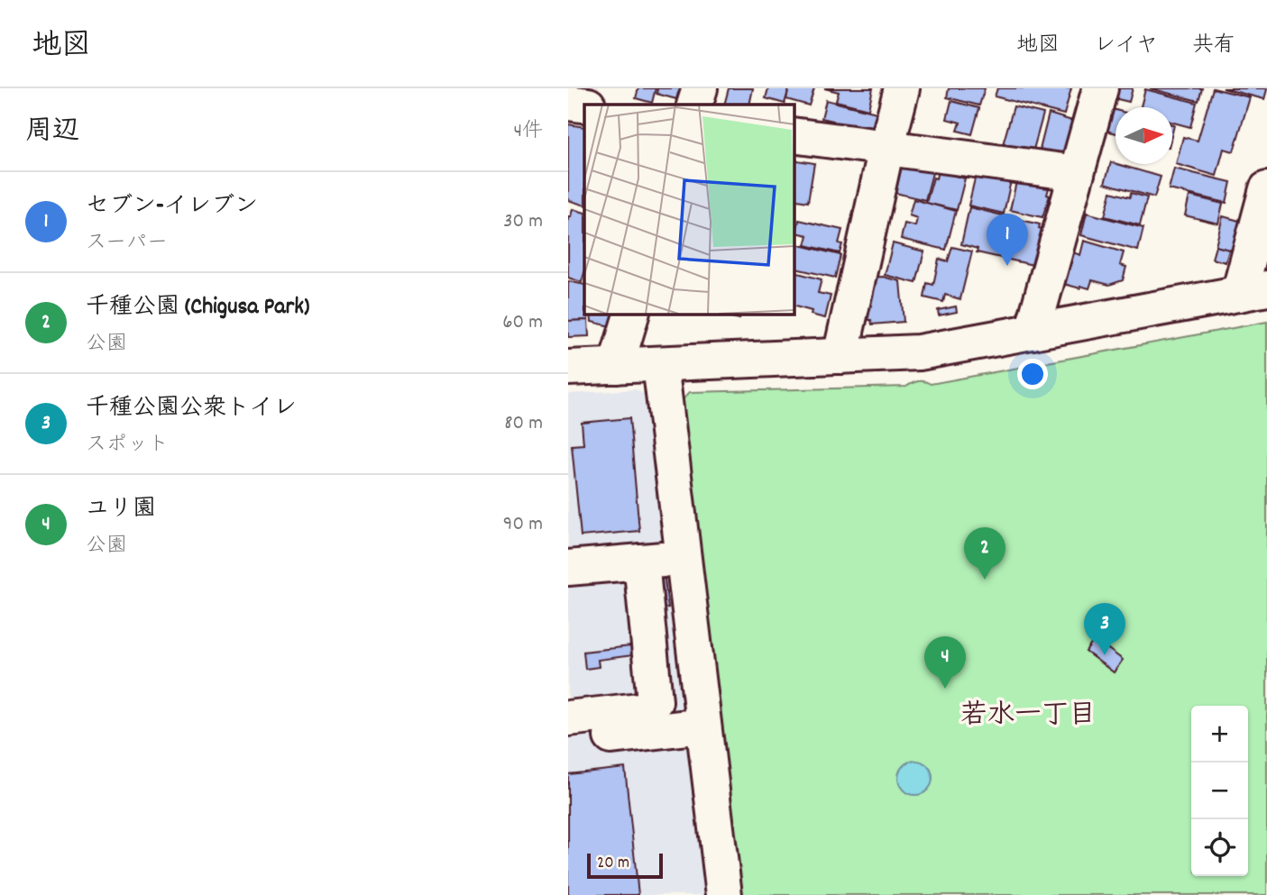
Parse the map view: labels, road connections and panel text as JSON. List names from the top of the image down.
{
  "districts": ["若水一丁目"],
  "scale_bar": "20 m",
  "north": "right",
  "page": {
    "header": "地図",
    "nav": ["地図", "レイヤ", "共有"],
    "heading": ["周辺", "4件"],
    "list": [
      {
        "mark": "1",
        "name": "セブン-イレブン",
        "note": "スーパー",
        "value": "30 m"
      },
      {
        "mark": "2",
        "name": "千種公園 (Chigusa Park)",
        "note": "公園",
        "value": "60 m"
      },
      {
        "mark": "3",
        "name": "千種公園公衆トイレ",
        "note": "スポット",
        "value": "80 m"
      },
      {
        "mark": "4",
        "name": "ユリ園",
        "note": "公園",
        "value": "90 m"
      }
    ],
    "pins": [
      "1",
      "2",
      "3",
      "4"
    ],
    "map_buttons": ["+", "−"],
    "scale": "20 m"
  }
}
